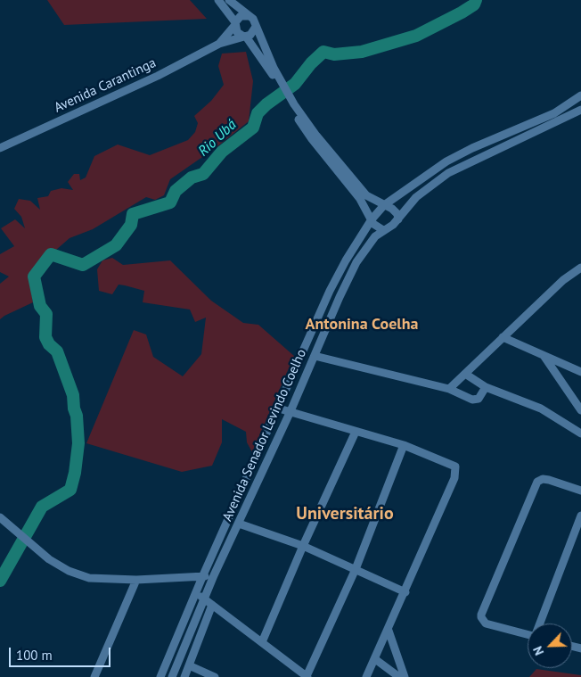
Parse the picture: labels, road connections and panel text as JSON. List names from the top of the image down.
{
  "streets": {
    "street": ["Avenida Carantinga", "Avenida Senador Levindo Coelho"]
  },
  "districts": ["Antonina Coelha", "Universitário"],
  "water": ["Rio Ubá"],
  "scale_bar": "100 m",
  "north": "bottom left"
}
